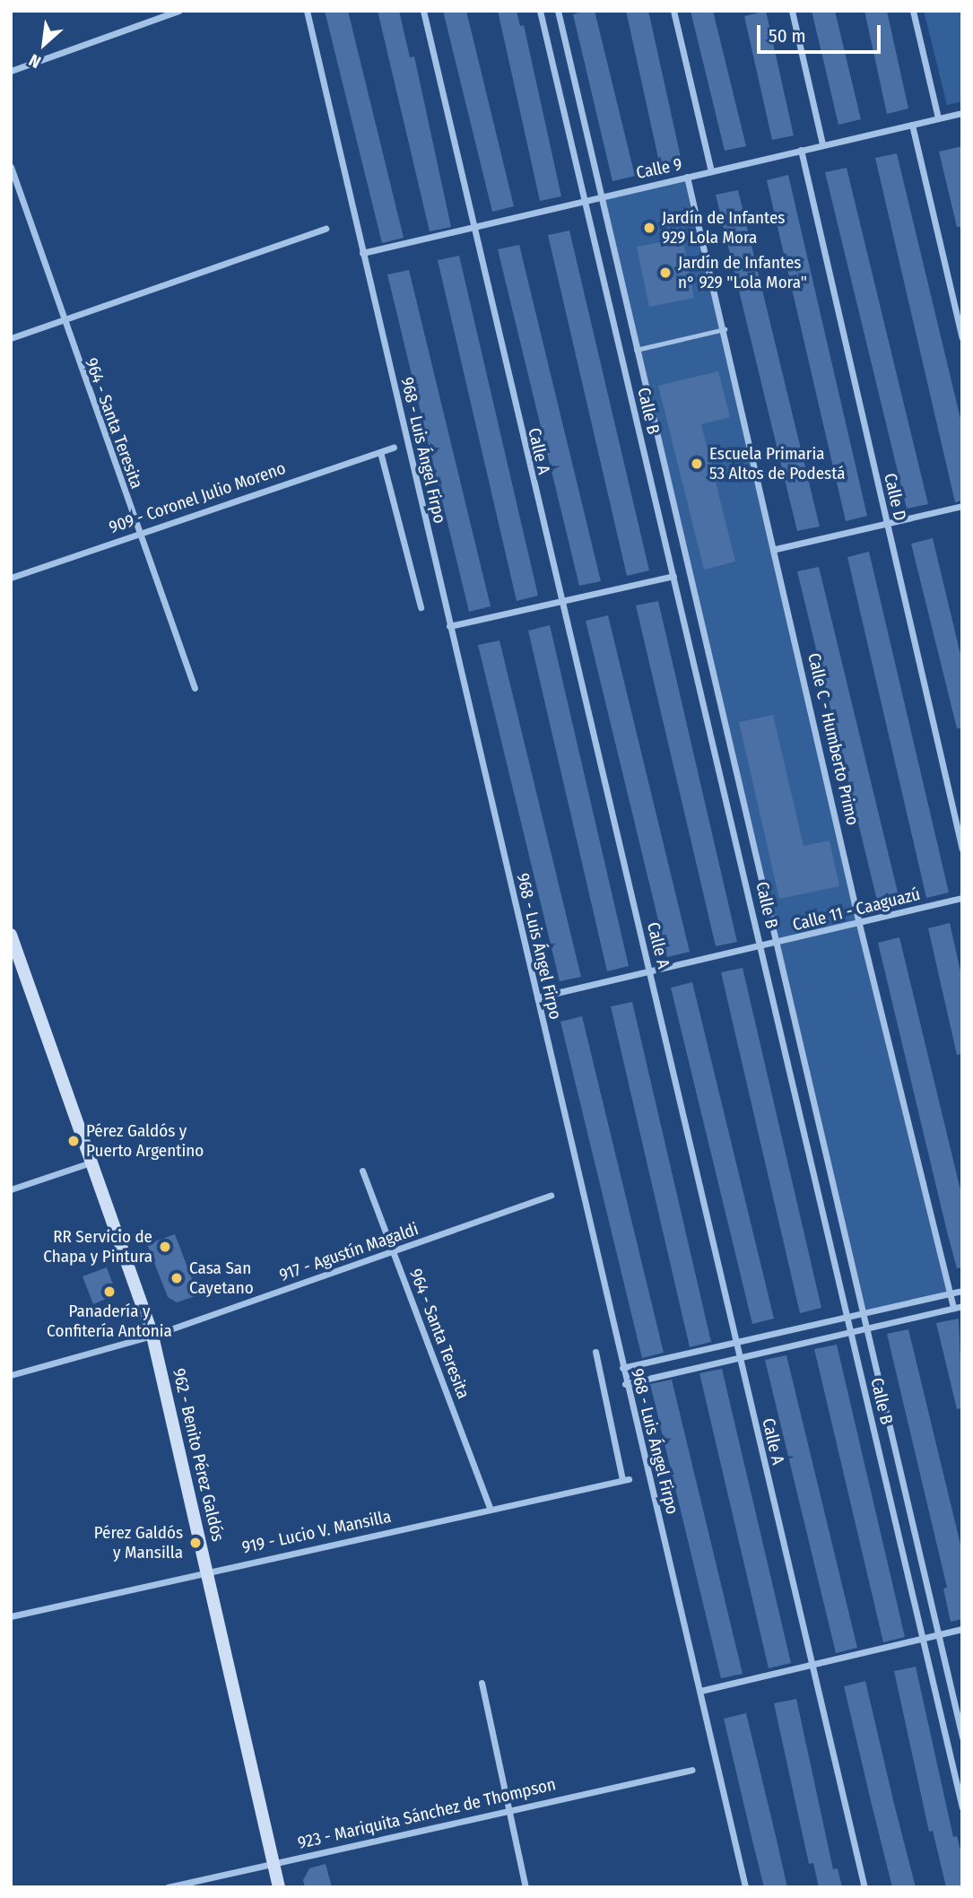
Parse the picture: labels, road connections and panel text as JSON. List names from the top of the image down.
{
  "streets": {
    "main road": ["962 - Benito Pérez Galdós"],
    "street": [
      "Calle 9",
      "Calle B",
      "964 - Santa Teresita",
      "968 - Luis Ángel Firpo",
      "Calle A",
      "Calle D",
      "909 - Coronel Julio Moreno",
      "Calle C - Humberto Primo",
      "Calle 11 - Caaguazú",
      "917 - Agustín Magaldi",
      "919 - Lucio V. Mansilla",
      "923 - Mariquita Sánchez de Thompson"
    ]
  },
  "crossings": [
    ["Calle 9", "Calle B"],
    ["Calle 9", "968 - Luis Ángel Firpo"],
    ["Calle 9", "Calle A"],
    ["Calle 9", "Calle D"],
    ["Calle 9", "Calle C - Humberto Primo"],
    ["Calle B", "Calle 11 - Caaguazú"],
    ["964 - Santa Teresita", "909 - Coronel Julio Moreno"],
    ["964 - Santa Teresita", "917 - Agustín Magaldi"],
    ["964 - Santa Teresita", "919 - Lucio V. Mansilla"],
    ["968 - Luis Ángel Firpo", "Calle 11 - Caaguazú"],
    ["Calle A", "Calle 11 - Caaguazú"],
    ["Calle C - Humberto Primo", "Calle 11 - Caaguazú"],
    ["917 - Agustín Magaldi", "962 - Benito Pérez Galdós"],
    ["962 - Benito Pérez Galdós", "919 - Lucio V. Mansilla"],
    ["962 - Benito Pérez Galdós", "923 - Mariquita Sánchez de Thompson"]
  ],
  "places": [
    "Jardín de Infantes 929 Lola Mora",
    "Jardín de Infantes n° 929 \"Lola Mora\"",
    "Escuela Primaria 53 Altos de Podestá",
    "Pérez Galdós y Puerto Argentino",
    "RR Servicio de Chapa y Pintura",
    "Casa San Cayetano",
    "Panadería y Confitería Antonia",
    "Pérez Galdós y Mansilla"
  ],
  "scale_bar": "50 m",
  "north": "bottom left"
}
